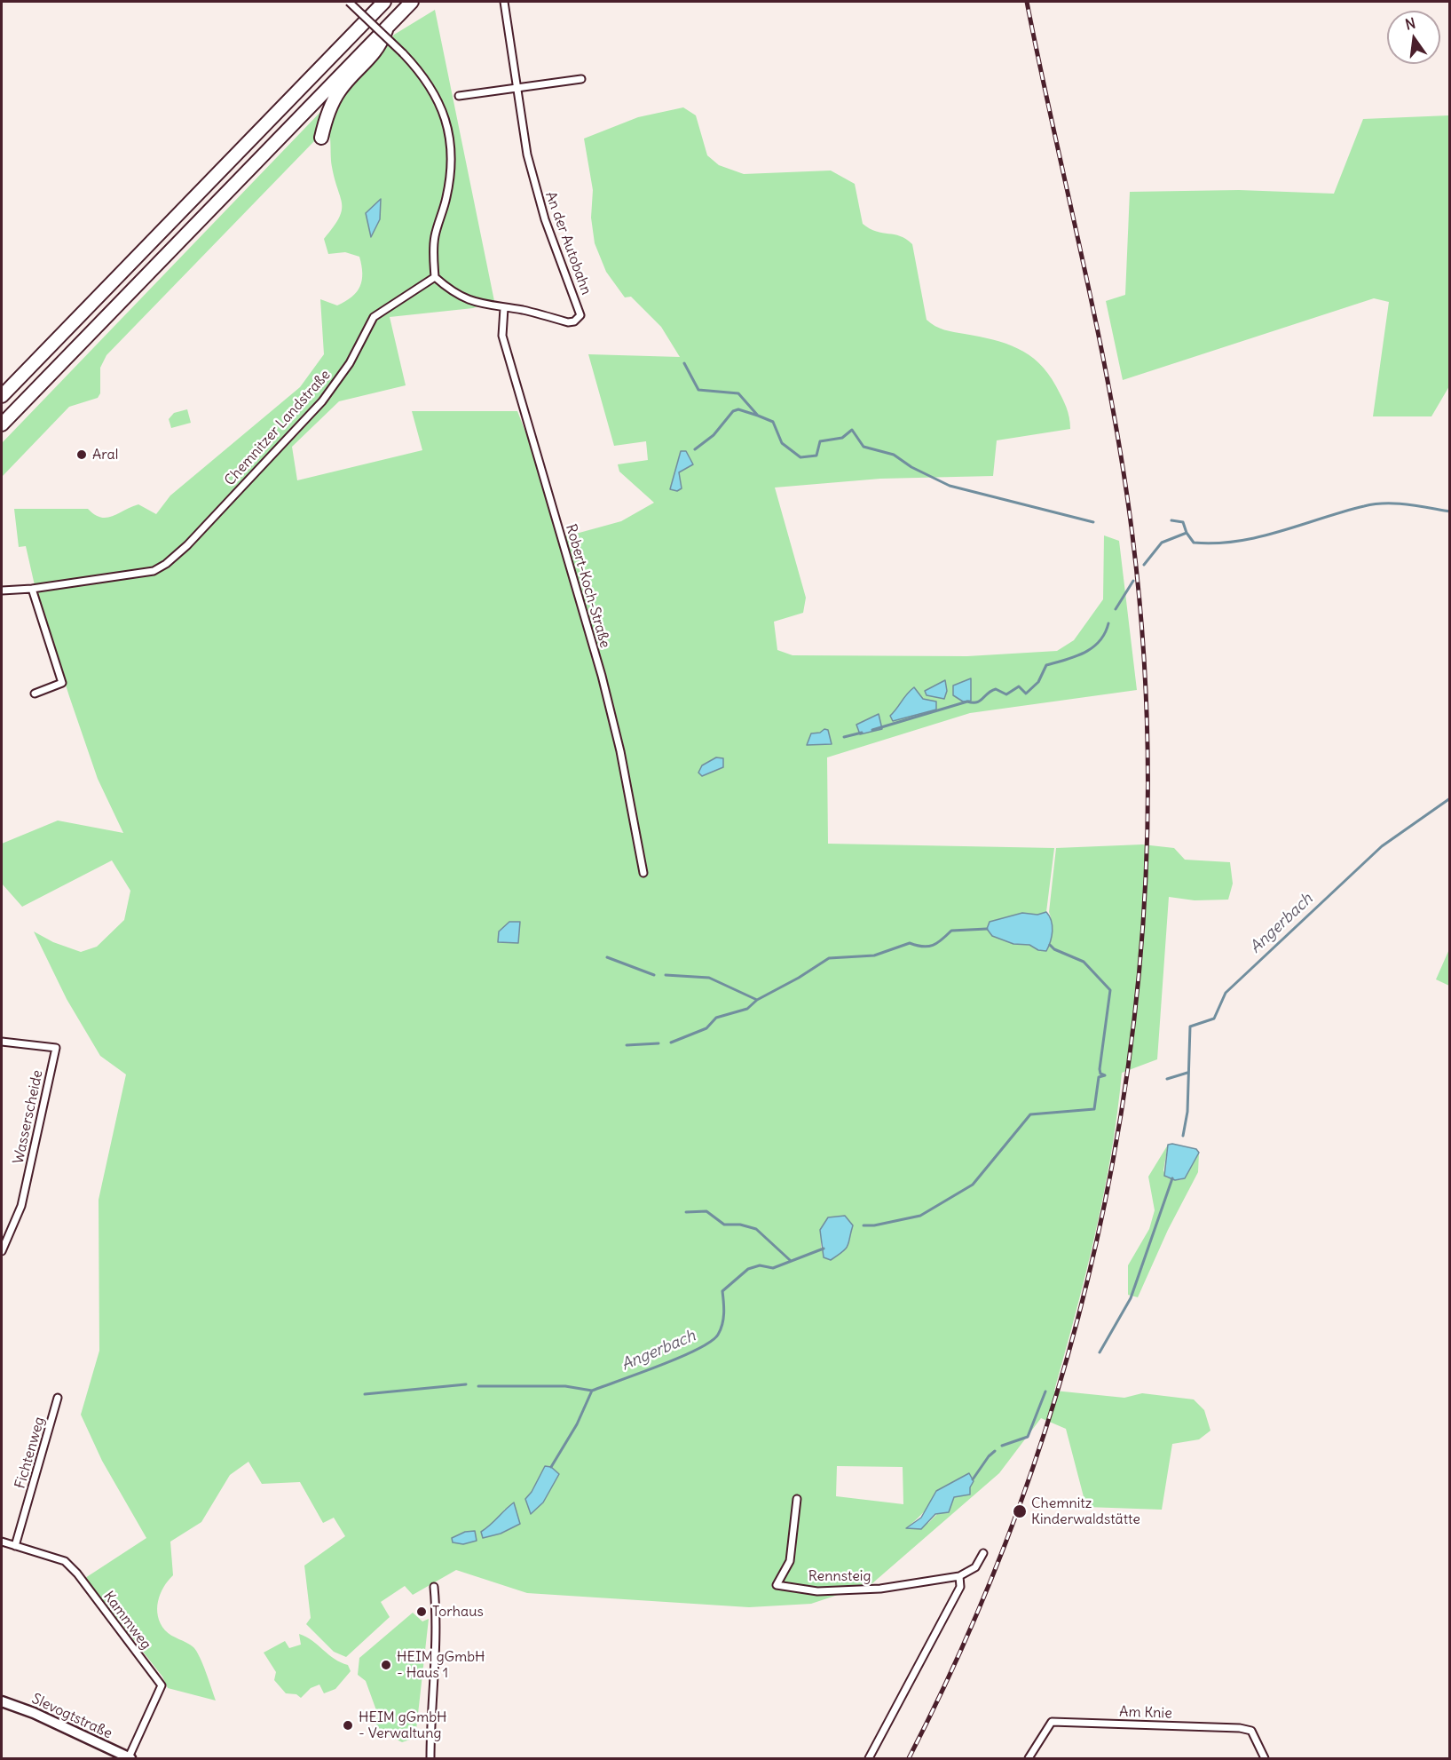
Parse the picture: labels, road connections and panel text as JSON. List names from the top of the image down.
{
  "streets": {
    "street": [
      "An der Autobahn",
      "Chemnitzer Landstraße",
      "Robert-Koch-Straße",
      "Wasserscheide",
      "Fichtenweg",
      "Rennsteig",
      "Kammweg",
      "Am Knie",
      "Slevogtstraße"
    ]
  },
  "crossings": [
    ["An der Autobahn", "Chemnitzer Landstraße"],
    ["An der Autobahn", "Robert-Koch-Straße"],
    ["Fichtenweg", "Kammweg"],
    ["Kammweg", "Slevogtstraße"]
  ],
  "water": ["Angerbach"],
  "places": [
    "Aral",
    "Chemnitz Kinderwaldstätte",
    "Torhaus",
    "HEIM gGmbH - Haus 1",
    "HEIM gGmbH - Verwaltung"
  ],
  "north": "top"
}
